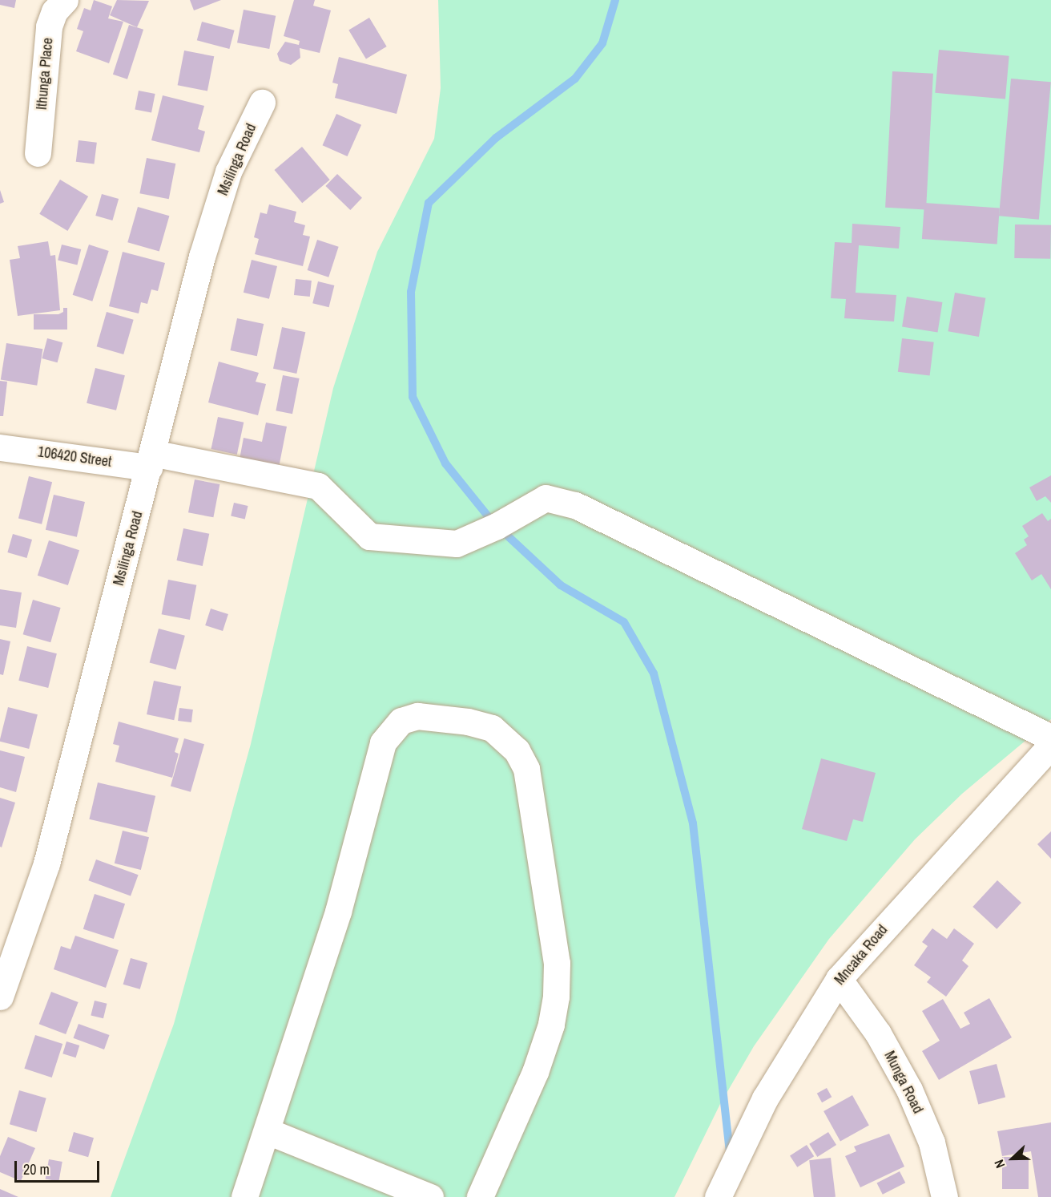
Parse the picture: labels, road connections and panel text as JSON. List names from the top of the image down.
{
  "streets": {
    "street": [
      "Ithunga Place",
      "Msilinga Road",
      "106420 Street",
      "Mncaka Road",
      "Munga Road"
    ]
  },
  "crossings": [
    ["Msilinga Road", "106420 Street"],
    ["Mncaka Road", "Munga Road"]
  ],
  "scale_bar": "20 m",
  "north": "left"
}
